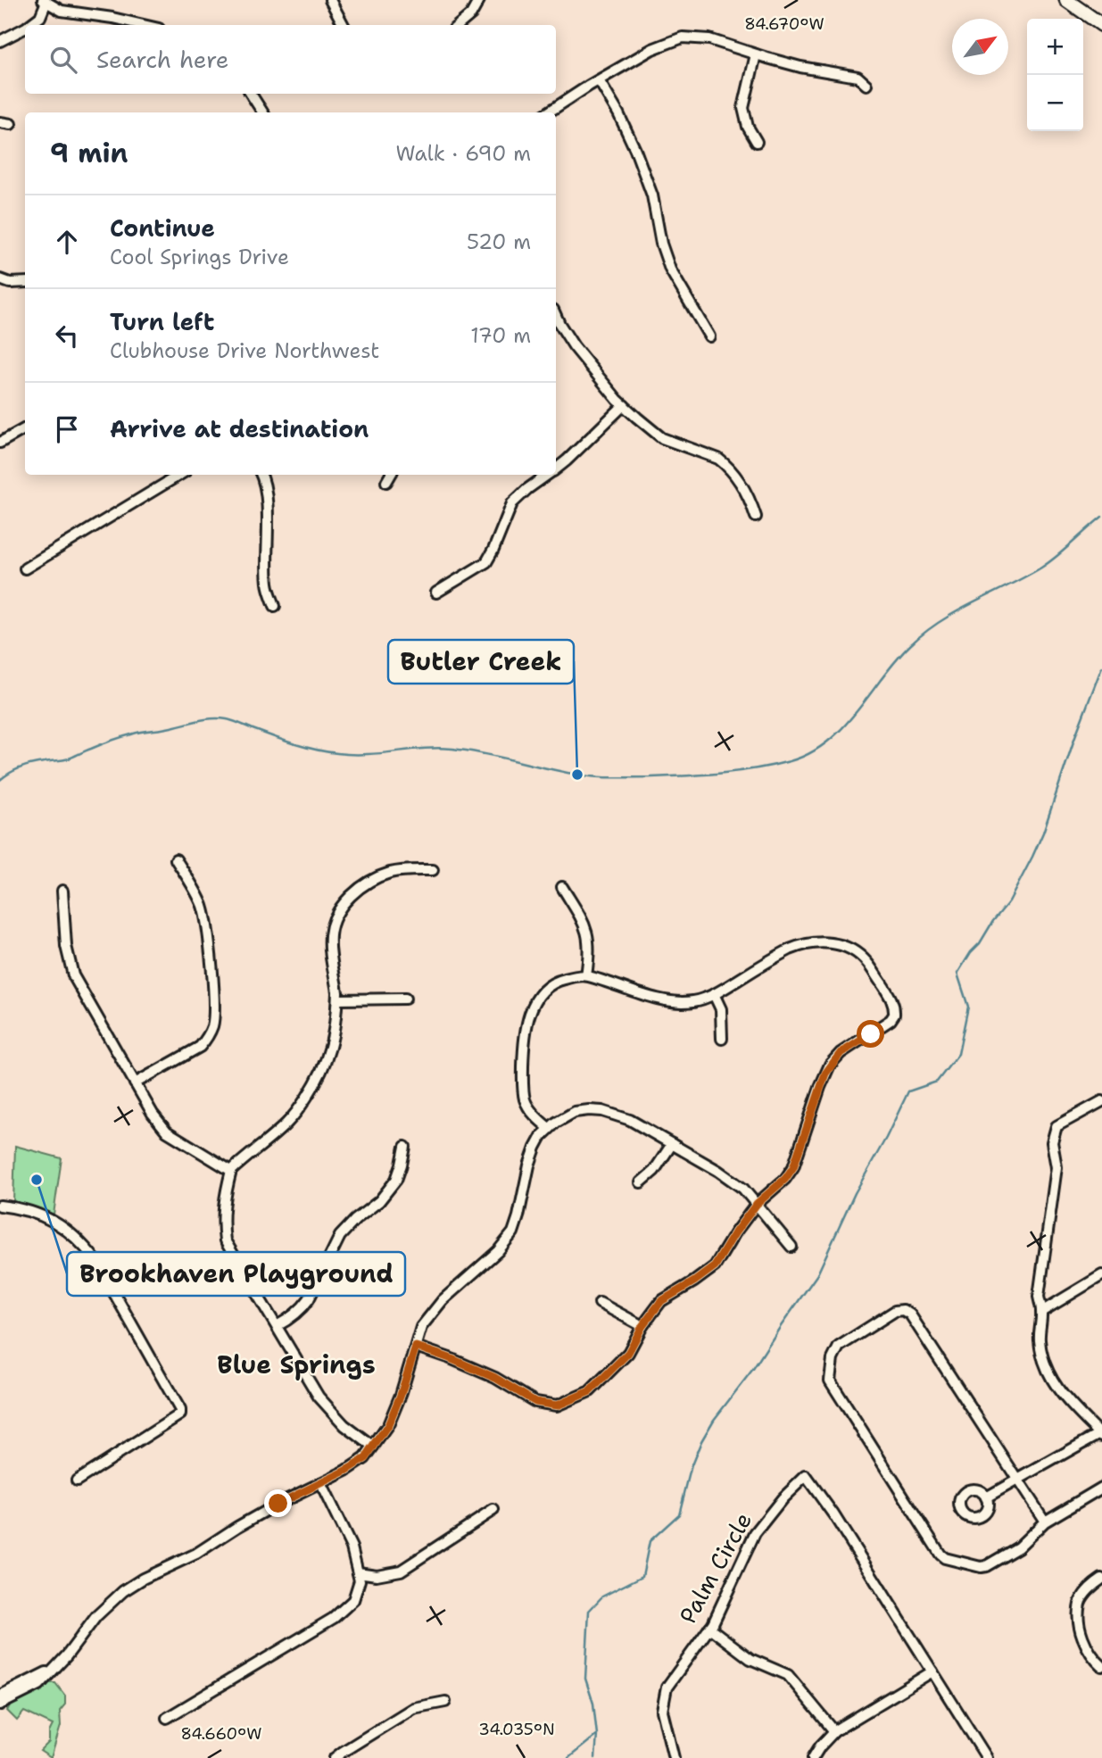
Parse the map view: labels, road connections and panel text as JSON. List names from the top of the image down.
{
  "streets": {
    "street": ["Palm Circle"]
  },
  "districts": ["Blue Springs"],
  "places": ["Butler Creek", "Brookhaven Playground"],
  "north": "top right",
  "page": {
    "map_buttons": ["+", "−"],
    "search": "Search here",
    "heading": ["9 min", "Walk · 690 m"],
    "list": [
      ["Continue", "Cool Springs Drive", "520 m"],
      ["Turn left", "Clubhouse Drive Northwest", "170 m"],
      "Arrive at destination"
    ]
  },
  "coordinates": ["84.670°W", "34.035°N", "84.660°W"]
}
